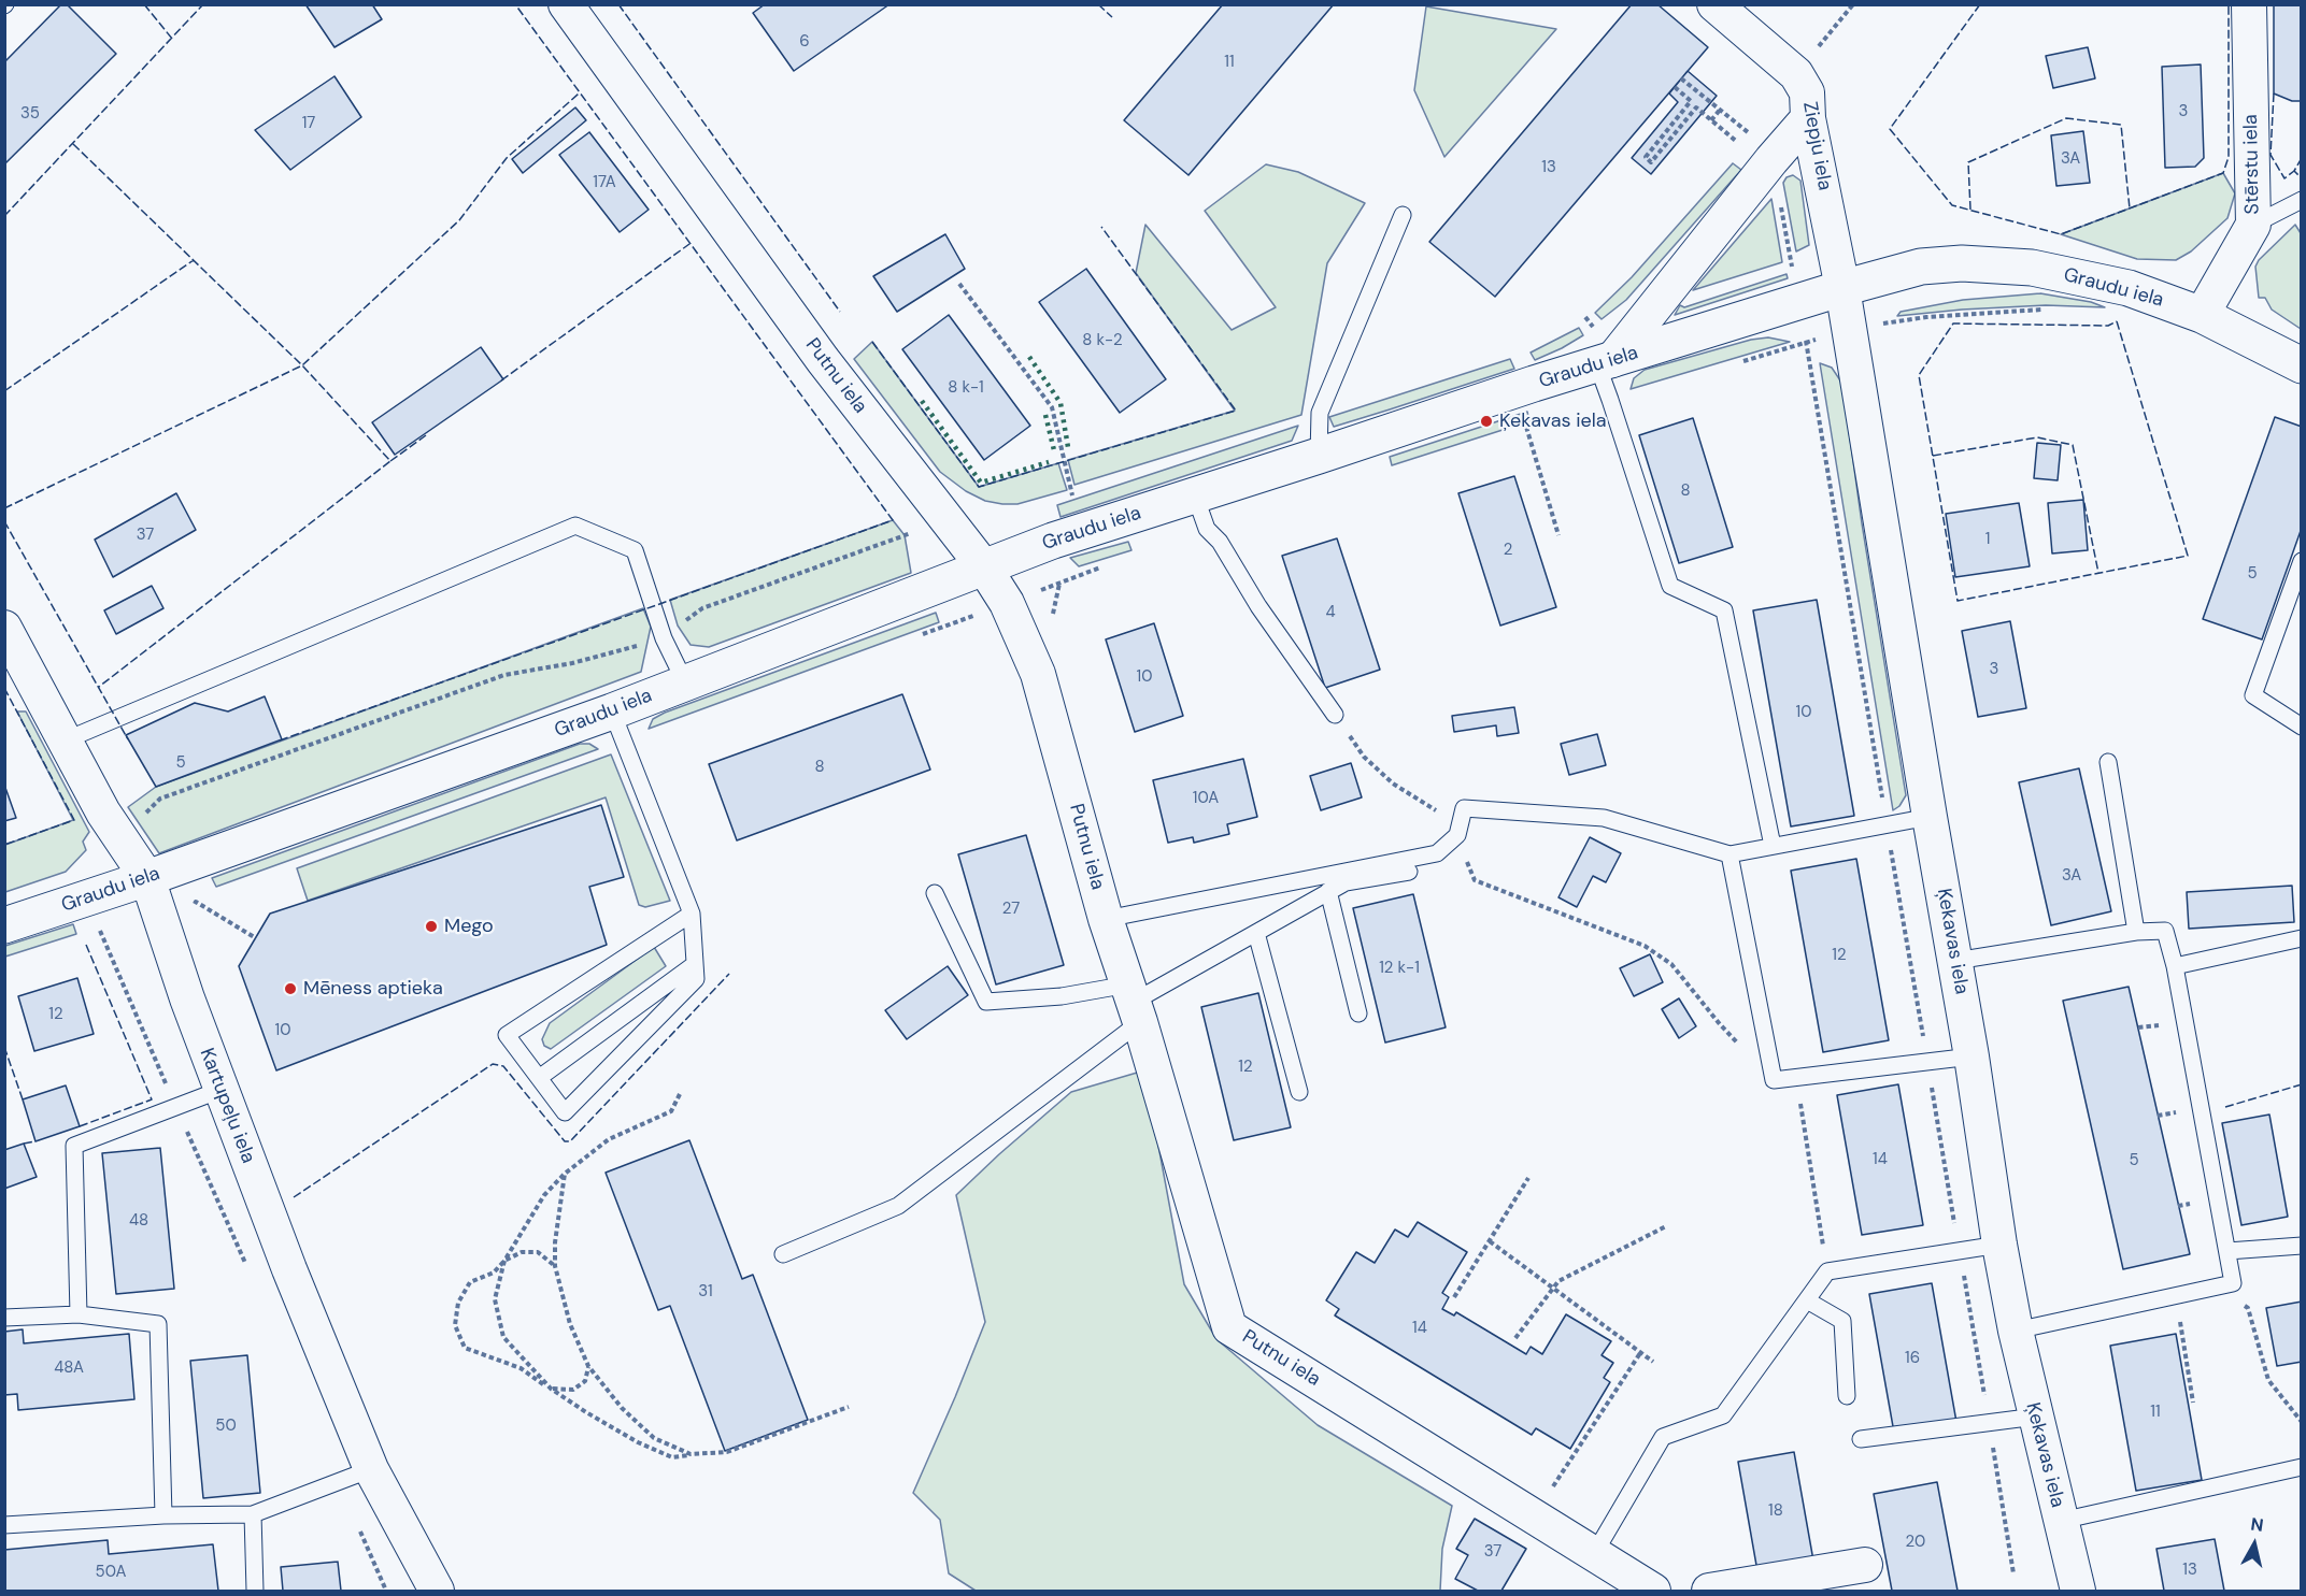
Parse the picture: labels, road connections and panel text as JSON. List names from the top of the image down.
{
  "streets": {
    "main road": ["Graudu iela"],
    "street": [
      "Ziepju iela",
      "Stērstu iela",
      "Putnu iela",
      "Ķekavas iela",
      "Kartupeļu iela"
    ]
  },
  "crossings": [
    ["Ziepju iela", "Graudu iela"],
    ["Ziepju iela", "Ķekavas iela"],
    ["Stērstu iela", "Graudu iela"],
    ["Graudu iela", "Putnu iela"],
    ["Graudu iela", "Ķekavas iela"],
    ["Graudu iela", "Kartupeļu iela"]
  ],
  "places": ["Ķekavas iela", "Mego", "Mēness aptieka"],
  "house_numbers": [
    "6",
    "11",
    "3",
    "35",
    "17",
    "3A",
    "13",
    "17A",
    "8 k-2",
    "8 k-1",
    "8",
    "37",
    "1",
    "2",
    "5",
    "4",
    "3",
    "10",
    "10",
    "5",
    "8",
    "10A",
    "3A",
    "27",
    "12",
    "12 k-1",
    "12",
    "10",
    "12",
    "14",
    "5",
    "48",
    "31",
    "14",
    "16",
    "48A",
    "11",
    "50",
    "18",
    "20",
    "37",
    "13",
    "50A"
  ],
  "north": "top"
}
